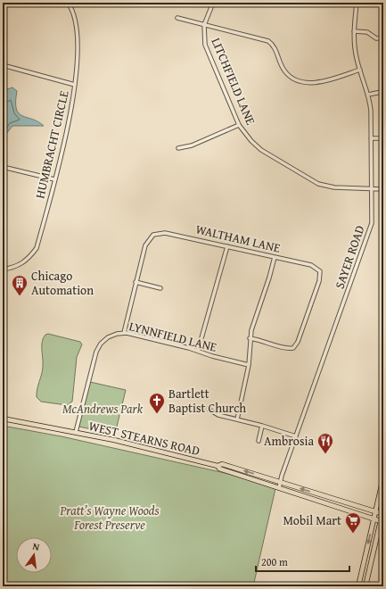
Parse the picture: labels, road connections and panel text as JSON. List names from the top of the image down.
{
  "streets": {
    "main road": ["WEST STEARNS ROAD"],
    "street": [
      "LITCHFIELD LANE",
      "HUMBRACHT CIRCLE",
      "WALTHAM LANE",
      "SAYER ROAD",
      "LYNNFIELD LANE"
    ]
  },
  "crossings": [
    ["LITCHFIELD LANE", "SAYER ROAD"],
    ["SAYER ROAD", "WEST STEARNS ROAD"],
    ["LYNNFIELD LANE", "WEST STEARNS ROAD"]
  ],
  "parks": ["McAndrews Park", "Pratt’s Wayne Woods Forest Preserve"],
  "places": {
    "building": ["Chicago Automation"],
    "church": ["Bartlett Baptist Church"],
    "restaurant": ["Ambrosia"],
    "supermarket": ["Mobil Mart"]
  },
  "scale_bar": "200 m",
  "north": "top"
}
